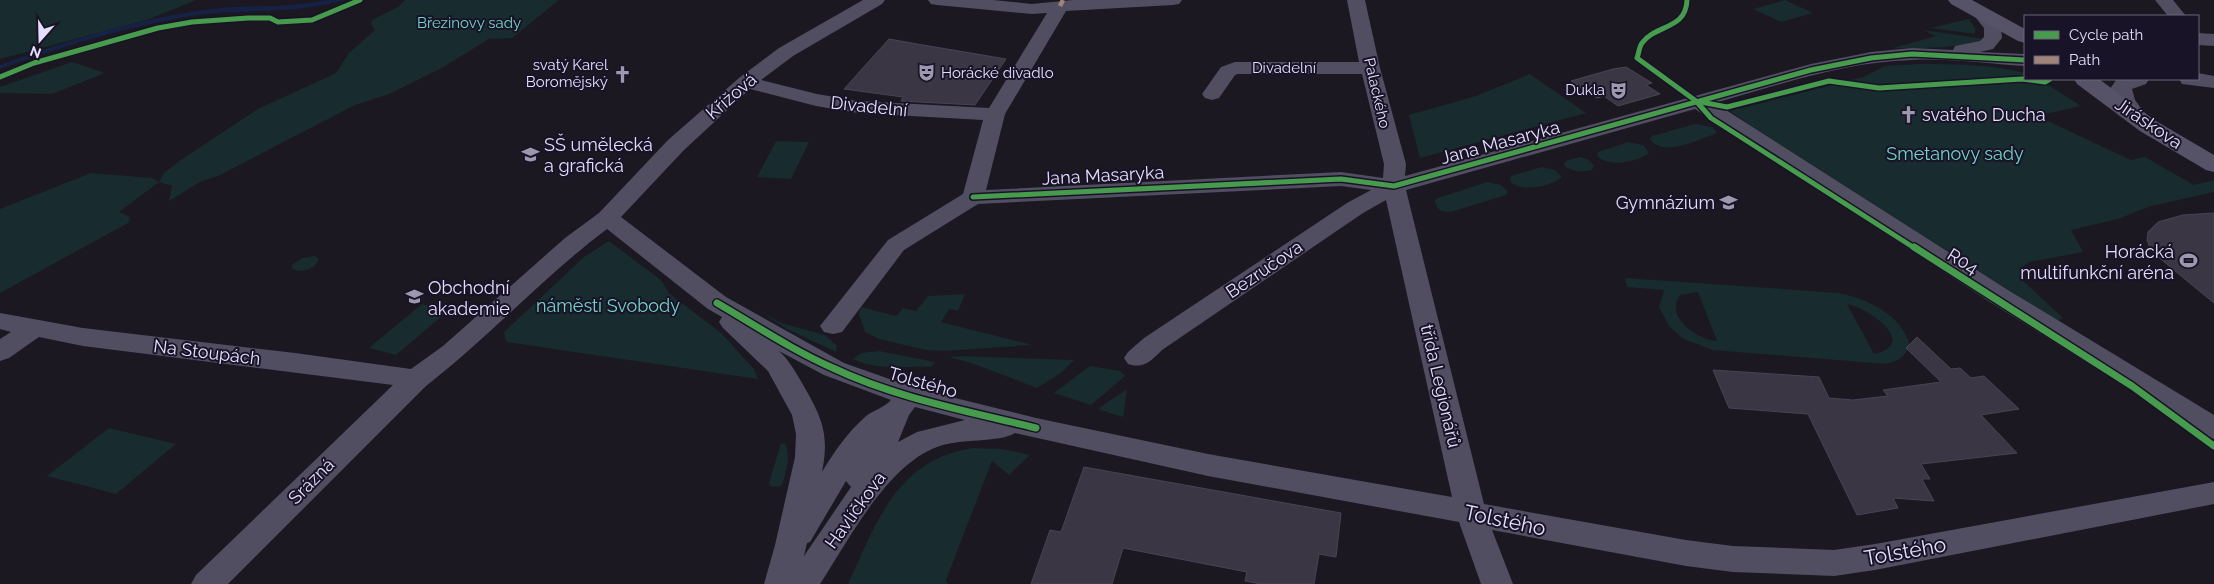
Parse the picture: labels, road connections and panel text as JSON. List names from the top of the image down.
{
  "streets": {
    "main road": ["Jiráskova"],
    "street": [
      "Divadelní",
      "Palackého",
      "Křížová",
      "Jana Masaryka",
      "Bezručova",
      "Na Stoupách",
      "Tolstého",
      "třída Legionářů",
      "Srázná",
      "Havlíčkova"
    ],
    "cycle path": ["R04"]
  },
  "crossings": [
    ["Divadelní", "Palackého"],
    ["Divadelní", "Křížová"],
    ["Palackého", "Jana Masaryka"],
    ["Palackého", "Bezručova"],
    ["Palackého", "třída Legionářů"],
    ["Jana Masaryka", "Bezručova"],
    ["Jana Masaryka", "třída Legionářů"],
    ["Bezručova", "třída Legionářů"],
    ["Na Stoupách", "Srázná"],
    ["Tolstého", "třída Legionářů"],
    ["Tolstého", "Havlíčkova"]
  ],
  "parks": ["Březinovy sady", "Smetanovy sady", "náměstí Svobody"],
  "places": {
    "theatre": ["Horácké divadlo", "Dukla"],
    "church": ["svatý Karel Boromějský", "svatého Ducha"],
    "school or university": ["SŠ umělecká a grafická", "Gymnázium", "Obchodní akademie"],
    "sports": ["Horácká multifunkční aréna"]
  },
  "legend": ["Cycle path", "Path"],
  "north": "bottom"
}
